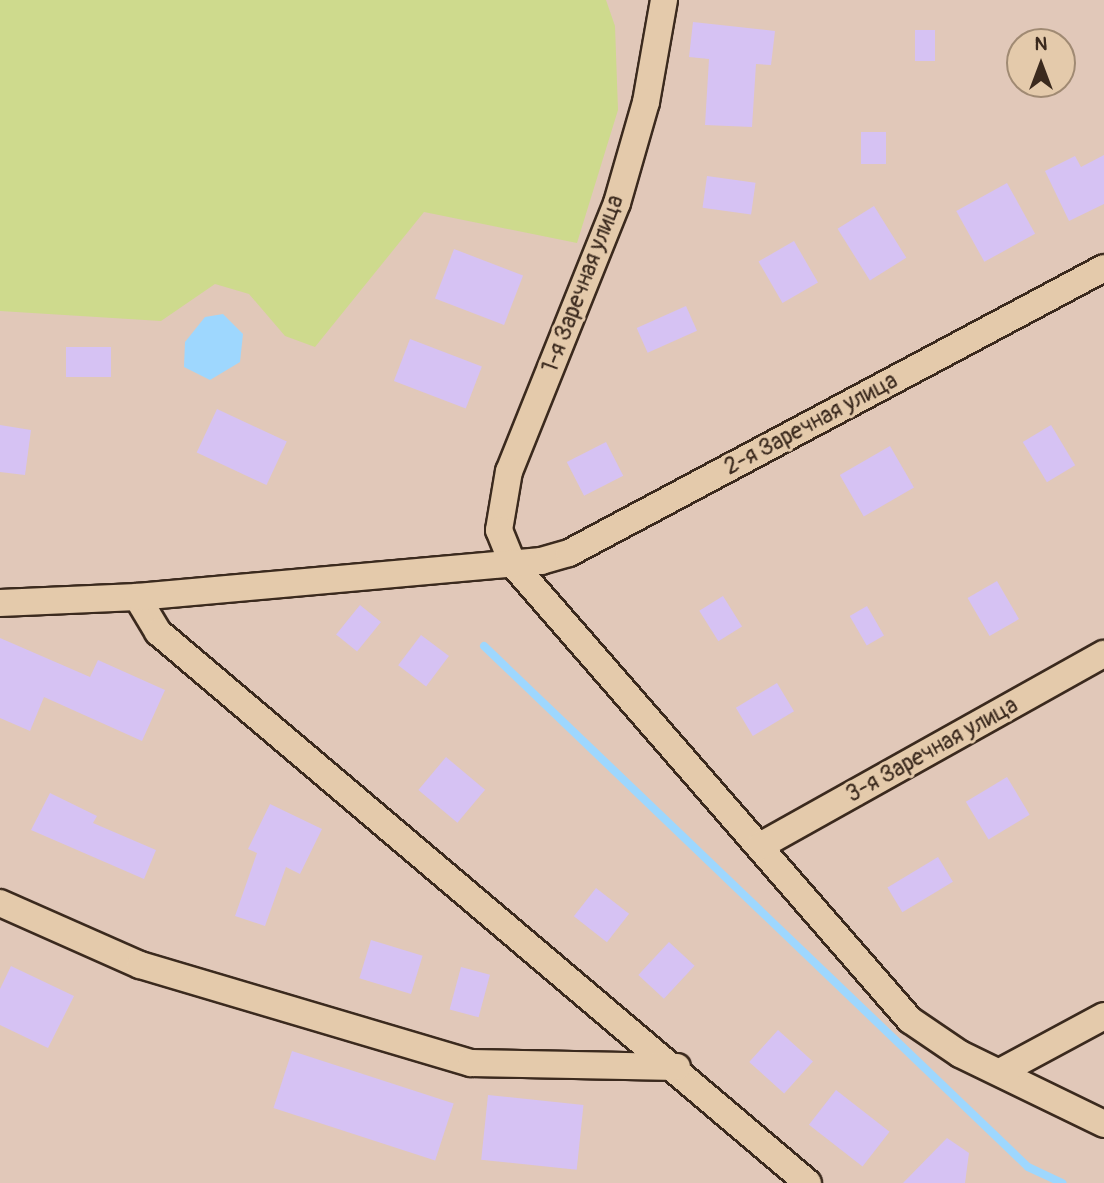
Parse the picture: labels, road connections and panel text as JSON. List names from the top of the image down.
{
  "streets": {
    "street": ["1-я Заречная улица", "2-я Заречная улица", "3-я Заречная улица"]
  },
  "crossings": [
    ["1-я Заречная улица", "2-я Заречная улица"],
    ["1-я Заречная улица", "3-я Заречная улица"]
  ],
  "north": "top"
}
